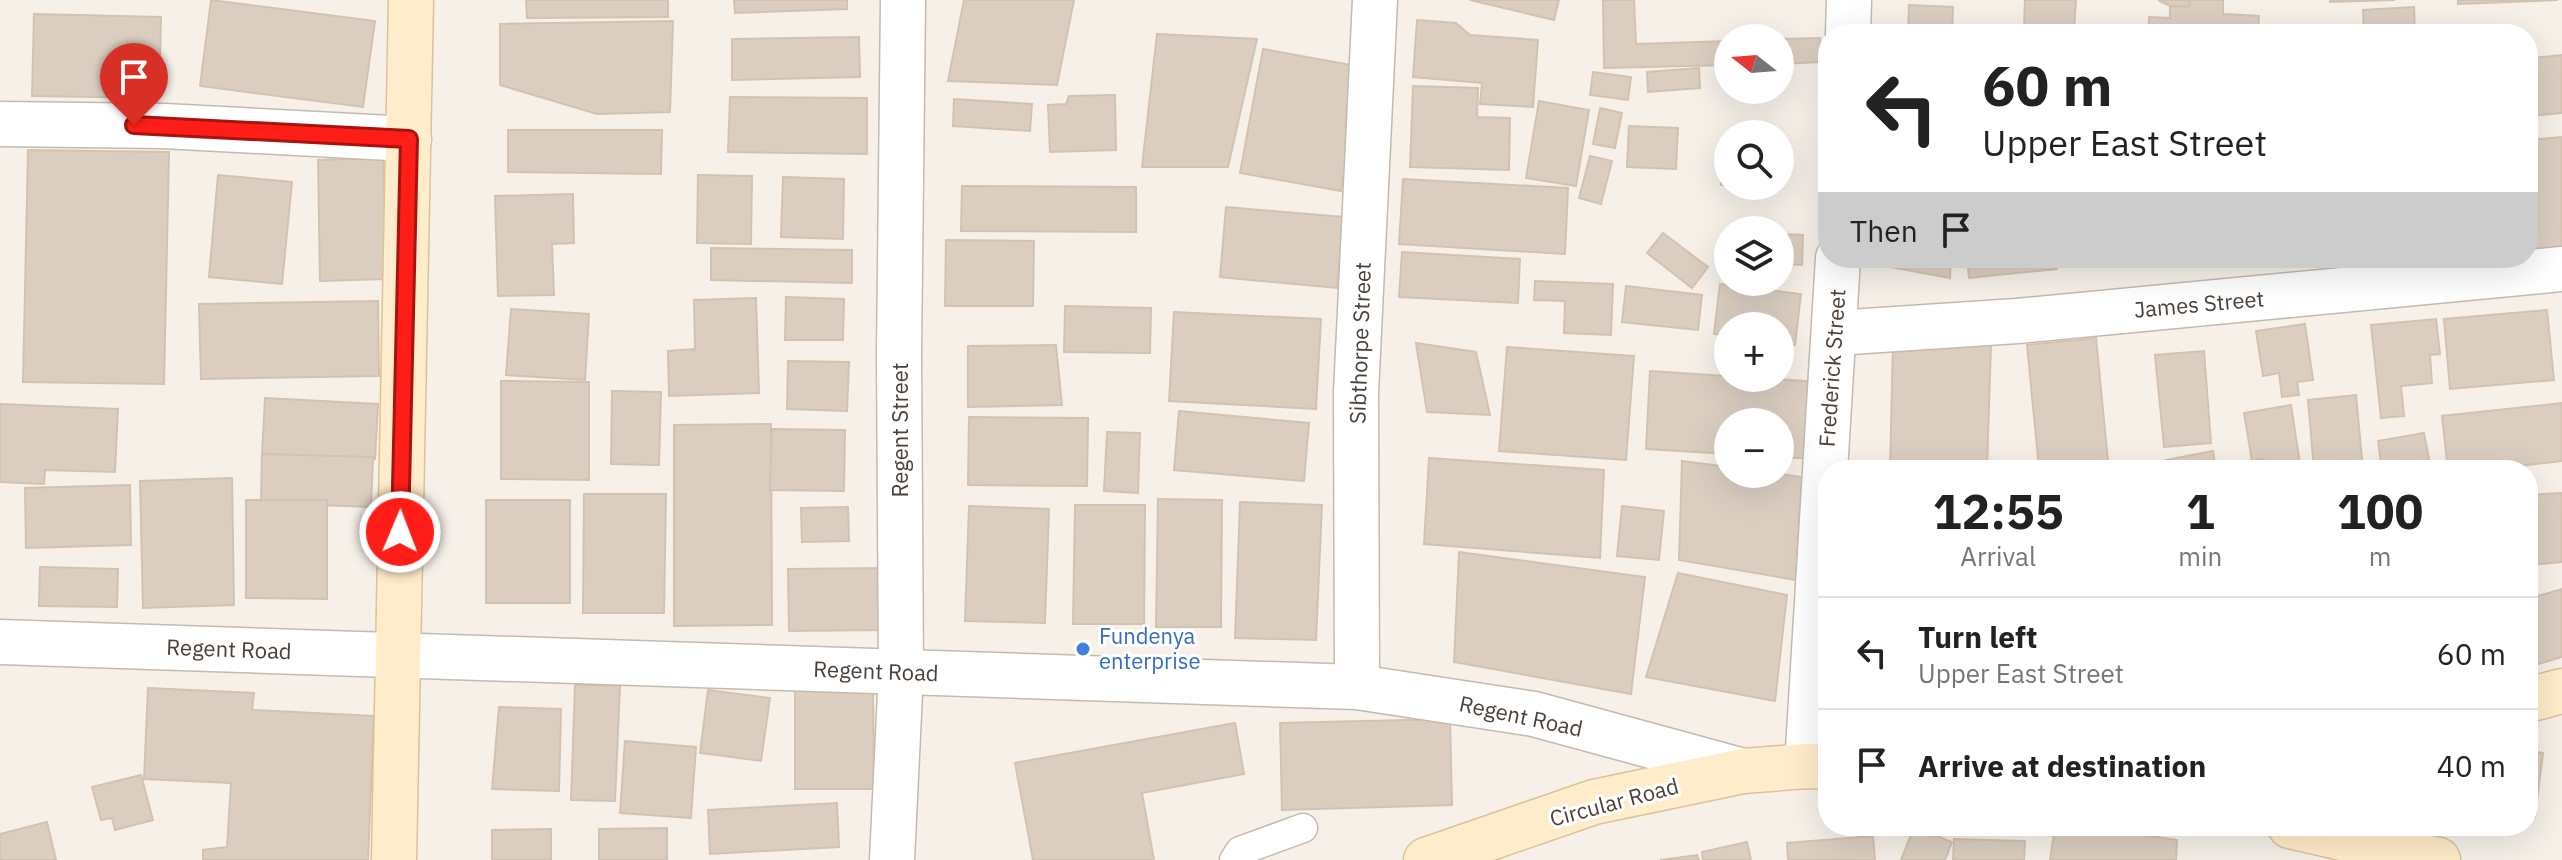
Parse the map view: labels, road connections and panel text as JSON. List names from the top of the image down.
{
  "streets": {
    "main road": ["Circular Road"],
    "street": [
      "James Street",
      "Sibthorpe Street",
      "Frederick Street",
      "Regent Street",
      "Regent Road"
    ]
  },
  "crossings": [
    ["James Street", "Frederick Street"],
    ["Sibthorpe Street", "Regent Road"],
    ["Regent Street", "Regent Road"],
    ["Regent Road", "Circular Road"]
  ],
  "places": ["Fundenya enterprise"],
  "north": "left",
  "page": {
    "map_buttons": ["+", "−"],
    "turn": ["60 m", "Upper East Street"],
    "then": "Then",
    "eta": [
      "12:55",
      "Arrival",
      "1",
      "min",
      "100",
      "m"
    ],
    "list": [
      {
        "name": "Turn left",
        "note": "Upper East Street",
        "value": "60 m"
      },
      {
        "name": "Arrive at destination",
        "value": "40 m"
      }
    ]
  }
}
